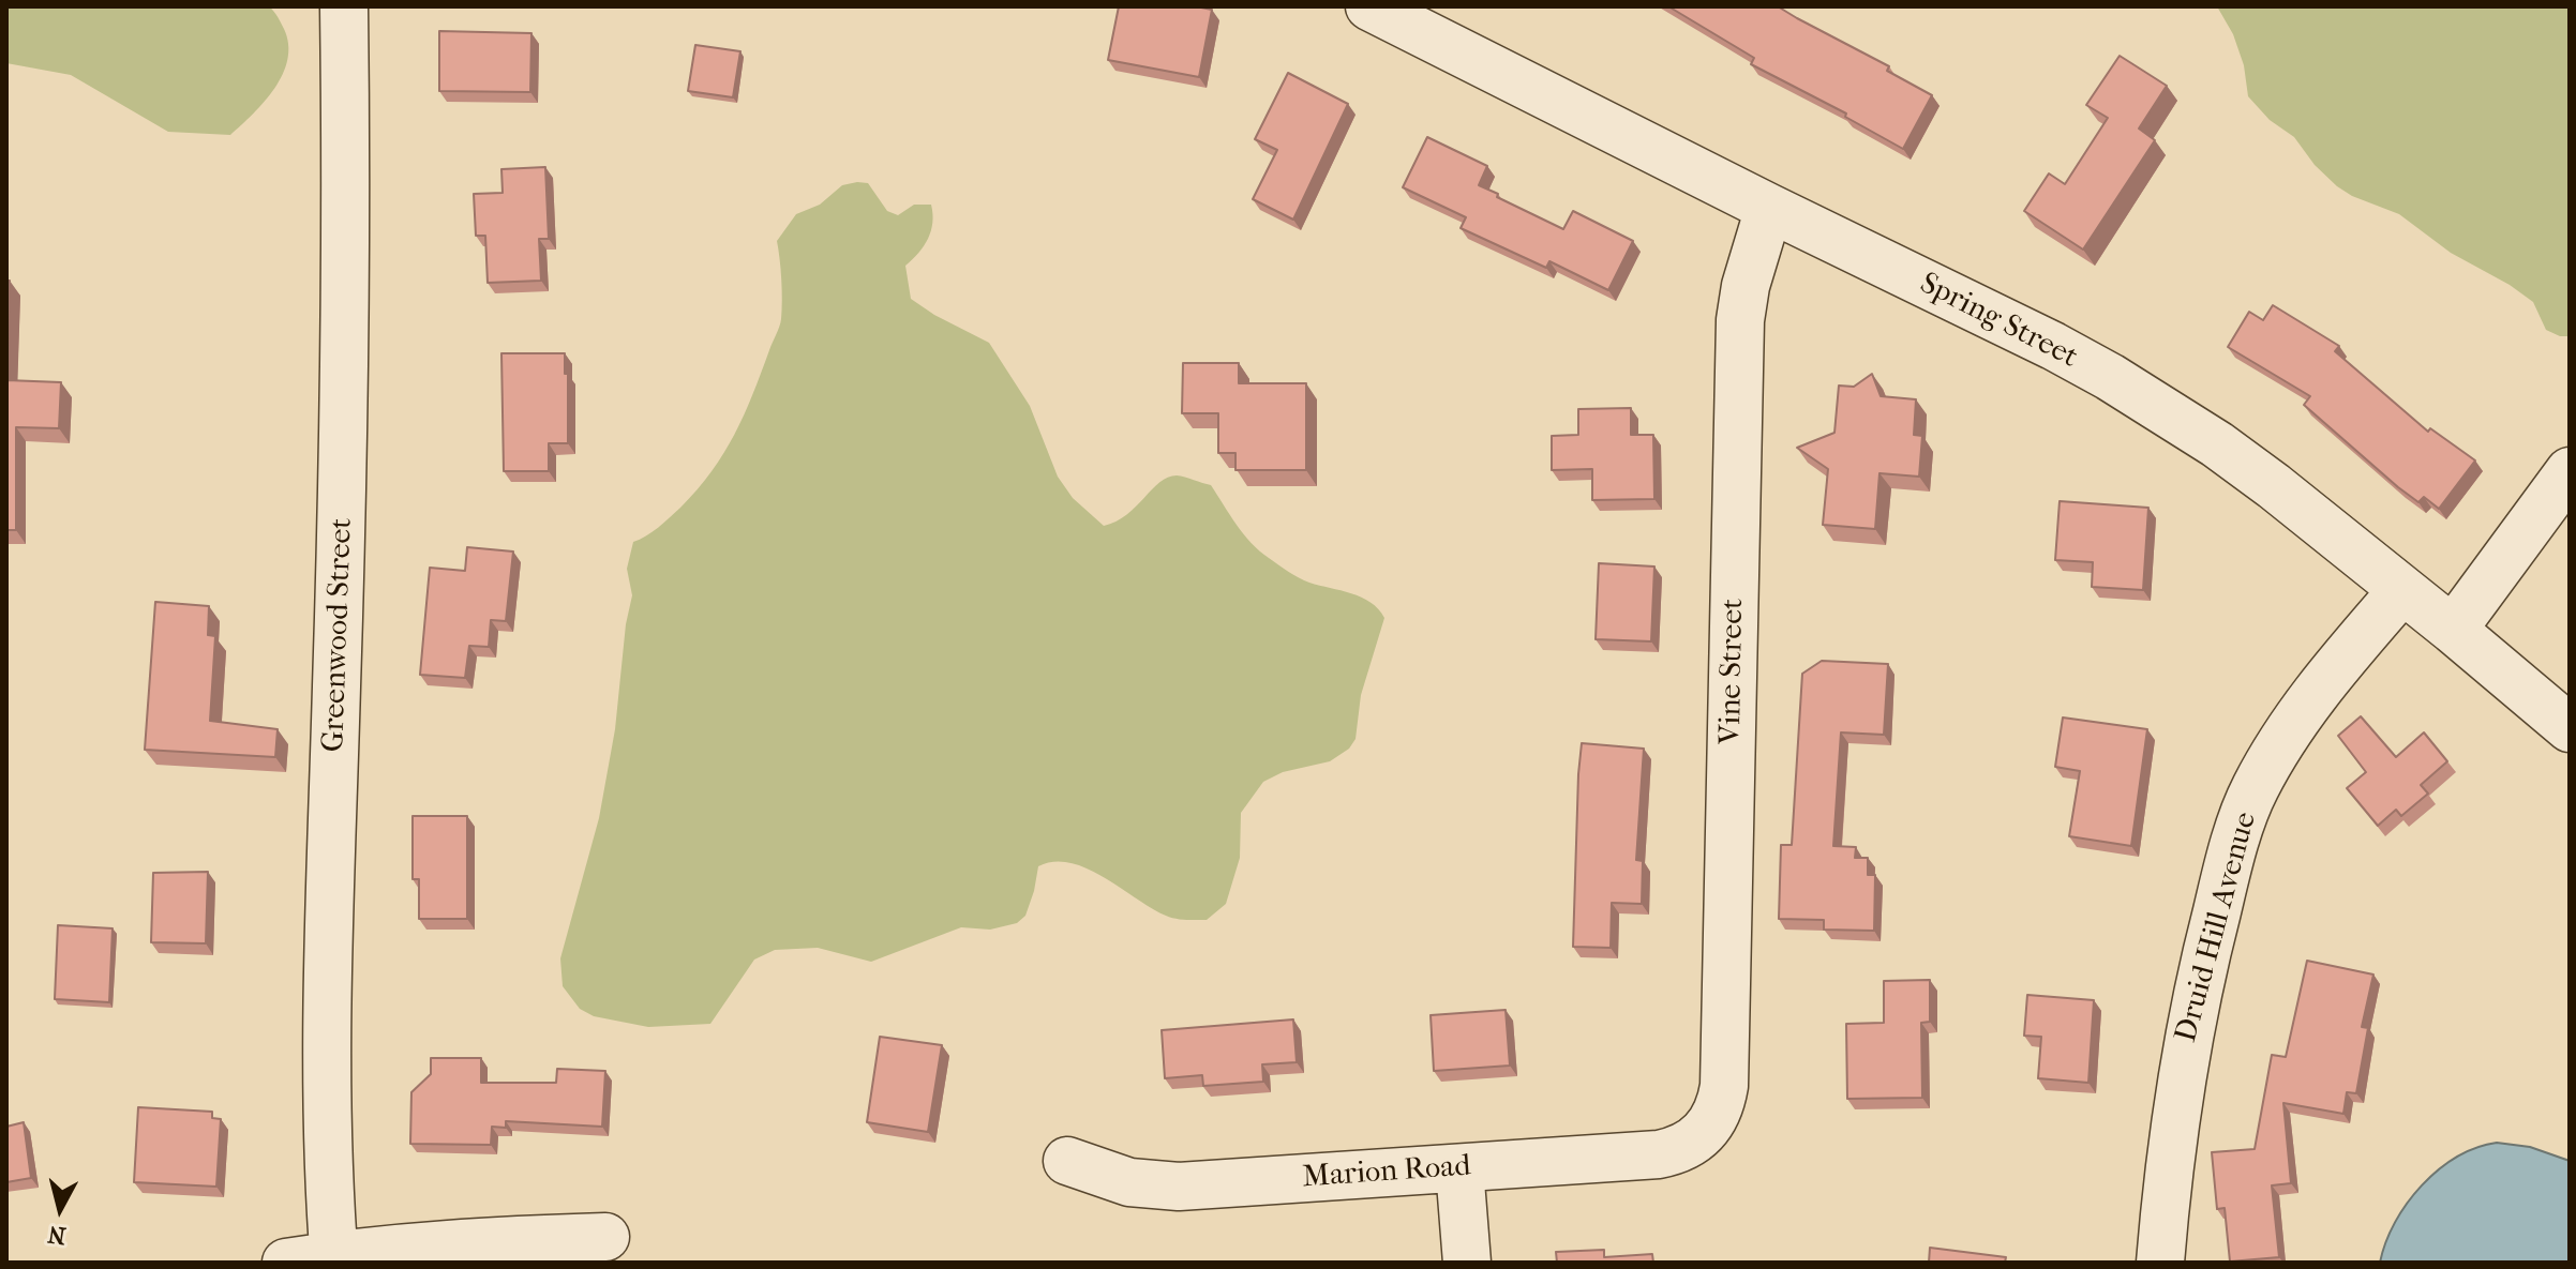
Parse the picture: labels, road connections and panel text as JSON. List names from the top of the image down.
{
  "streets": {
    "street": [
      "Spring Street",
      "Greenwood Street",
      "Vine Street",
      "Druid Hill Avenue",
      "Marion Road"
    ]
  },
  "crossings": [
    ["Spring Street", "Vine Street"],
    ["Spring Street", "Druid Hill Avenue"],
    ["Vine Street", "Marion Road"]
  ],
  "north": "bottom"
}
